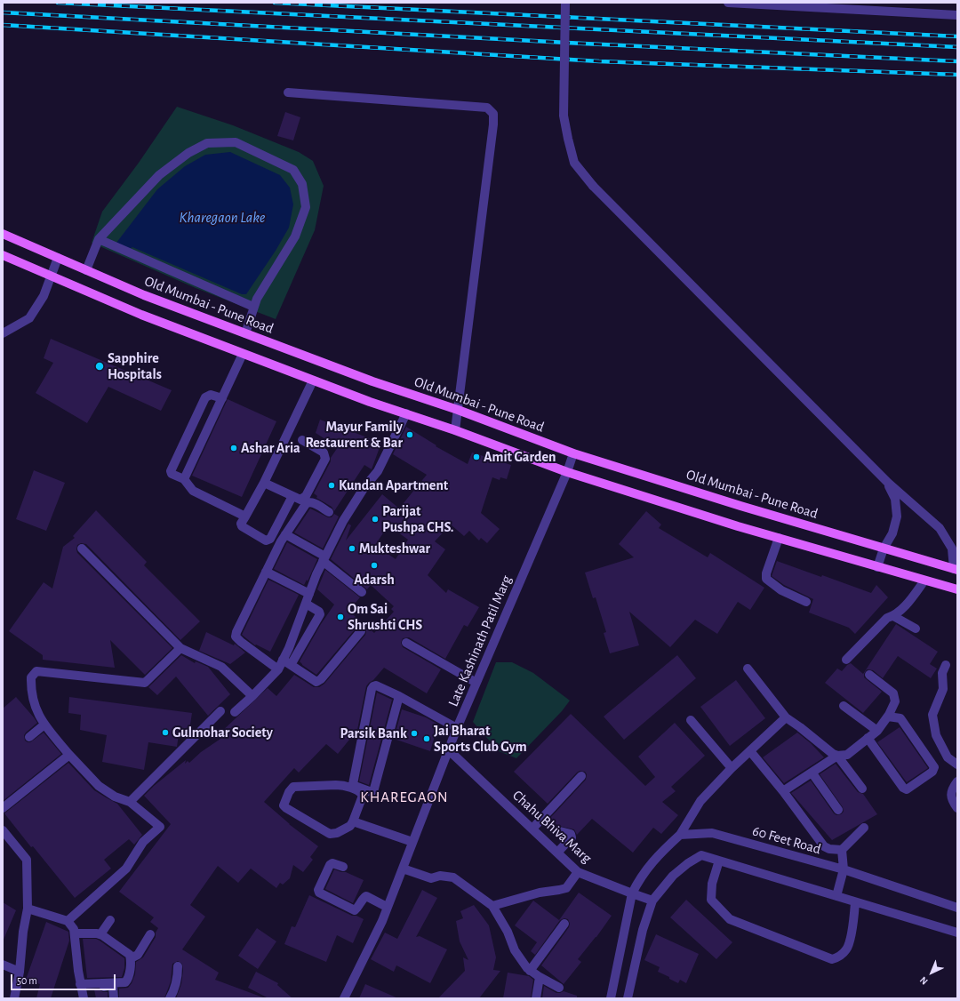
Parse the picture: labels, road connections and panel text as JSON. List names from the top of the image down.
{
  "streets": {
    "main road": ["Old Mumbai - Pune Road"],
    "street": ["Late Kashinath Patil Marg", "Chahu Bhiva Marg", "60 Feet Road"]
  },
  "crossings": [
    ["Old Mumbai - Pune Road", "Late Kashinath Patil Marg"],
    ["Late Kashinath Patil Marg", "Chahu Bhiva Marg"]
  ],
  "districts": ["KHAREGAON"],
  "water": ["Kharegaon Lake"],
  "places": [
    "Sapphire Hospitals",
    "Mayur Family Restaurent & Bar",
    "Ashar Aria",
    "Amit Garden",
    "Kundan Apartment",
    "Parijat Pushpa CHS.",
    "Mukteshwar",
    "Adarsh",
    "Om Sai Shrushti CHS",
    "Gulmohar Society",
    "Parsik Bank",
    "Jai Bharat Sports Club Gym"
  ],
  "scale_bar": "50 m",
  "north": "bottom left"
}
